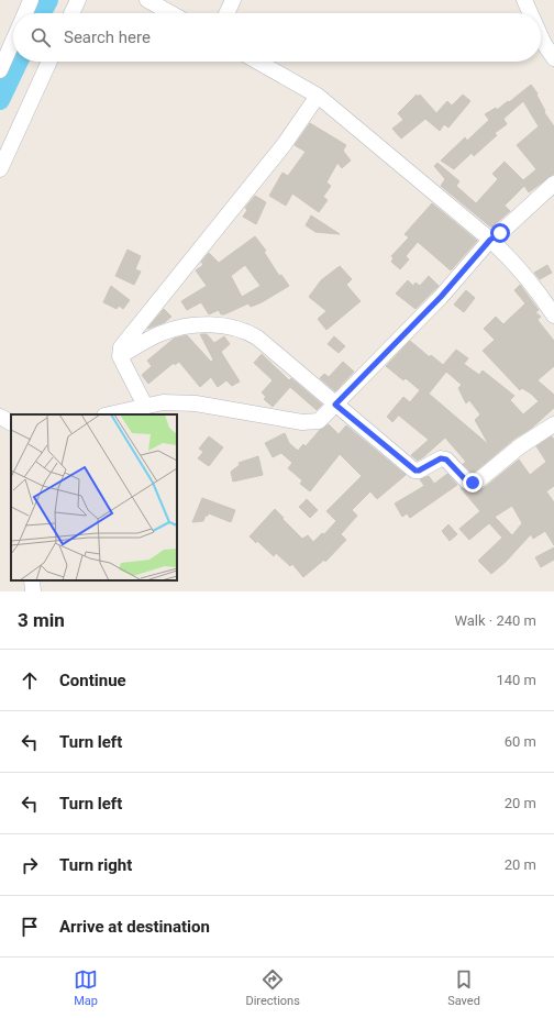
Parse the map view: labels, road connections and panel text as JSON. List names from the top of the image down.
{
  "page": {
    "search": "Search here",
    "heading": ["3 min", "Walk · 240 m"],
    "list": [
      ["Continue", "140 m"],
      ["Turn left", "60 m"],
      ["Turn left", "20 m"],
      ["Turn right", "20 m"],
      "Arrive at destination"
    ],
    "nav": ["Map", "Directions", "Saved"]
  }
}
